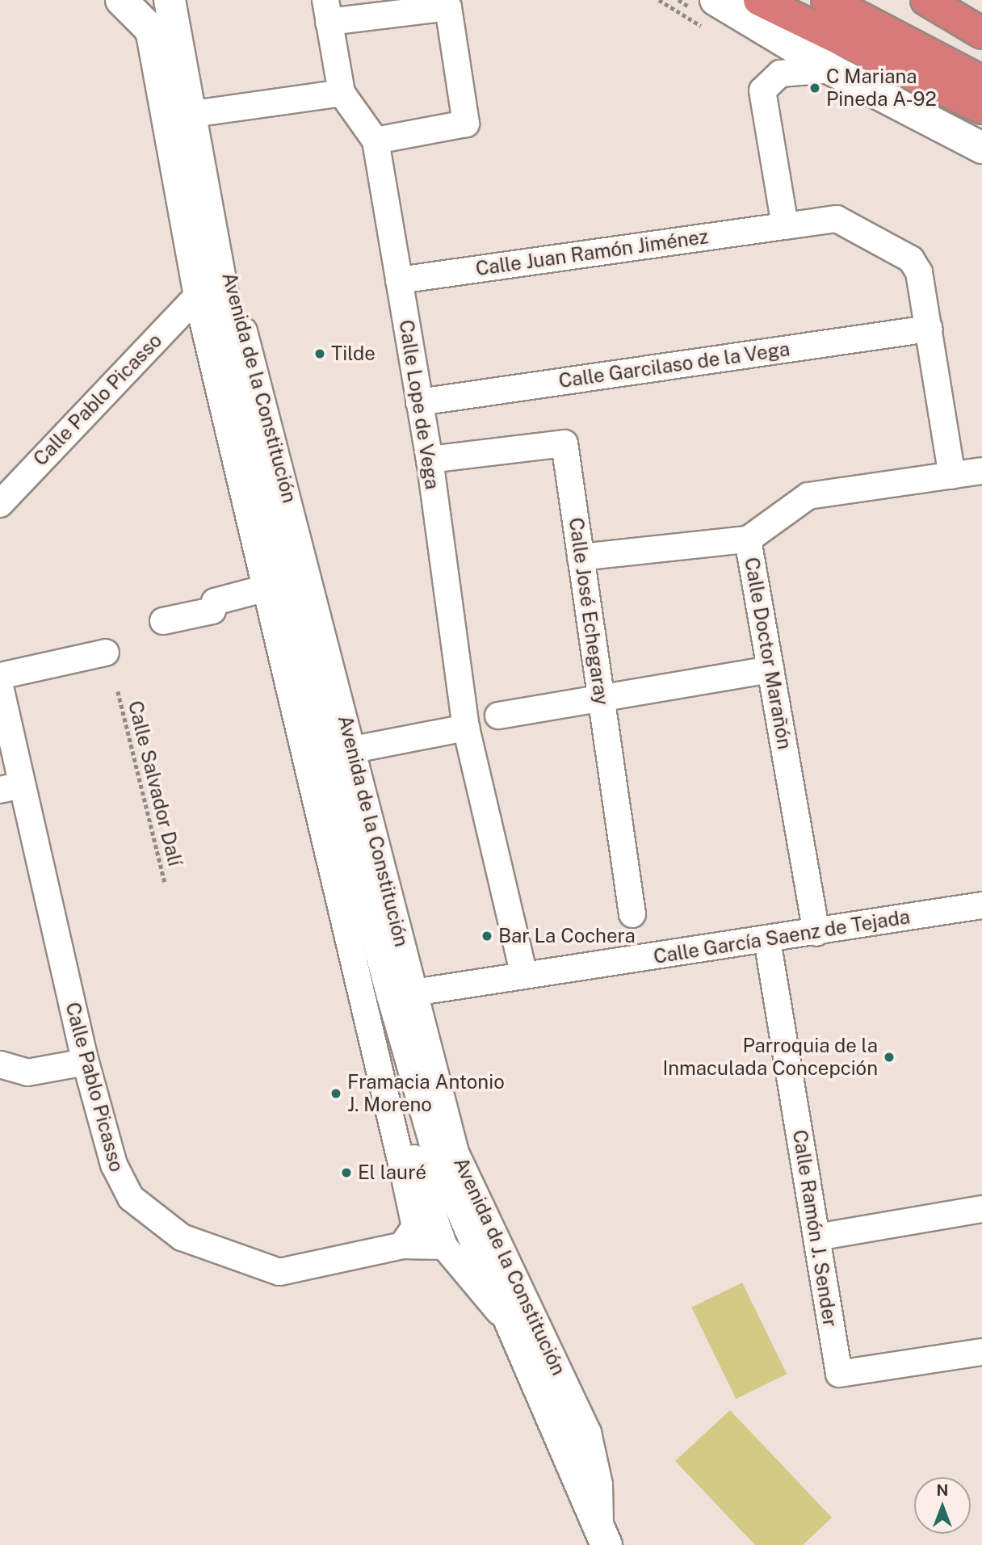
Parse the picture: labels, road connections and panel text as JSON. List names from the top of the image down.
{
  "streets": {
    "street": [
      "Calle Juan Ramón Jiménez",
      "Calle Garcilaso de la Vega",
      "Avenida de la Constitución",
      "Calle Pablo Picasso",
      "Calle Lope de Vega",
      "Calle José Echegaray",
      "Calle Doctor Marañón",
      "Calle García Saenz de Tejada",
      "Calle Ramón J. Sender"
    ],
    "path": ["Calle Salvador Dalí"]
  },
  "crossings": [
    ["Calle Juan Ramón Jiménez", "Calle Garcilaso de la Vega"],
    ["Calle Juan Ramón Jiménez", "Calle Lope de Vega"],
    ["Calle Garcilaso de la Vega", "Calle Lope de Vega"],
    ["Avenida de la Constitución", "Calle Pablo Picasso"],
    ["Avenida de la Constitución", "Calle García Saenz de Tejada"],
    ["Calle Lope de Vega", "Calle José Echegaray"],
    ["Calle Lope de Vega", "Calle García Saenz de Tejada"],
    ["Calle José Echegaray", "Calle Doctor Marañón"],
    ["Calle Doctor Marañón", "Calle García Saenz de Tejada"],
    ["Calle García Saenz de Tejada", "Calle Ramón J. Sender"]
  ],
  "places": [
    "C Mariana Pineda A-92",
    "Tilde",
    "Bar La Cochera",
    "Parroquia de la Inmaculada Concepción",
    "Framacia Antonio J. Moreno",
    "El lauré"
  ],
  "north": "top"
}
